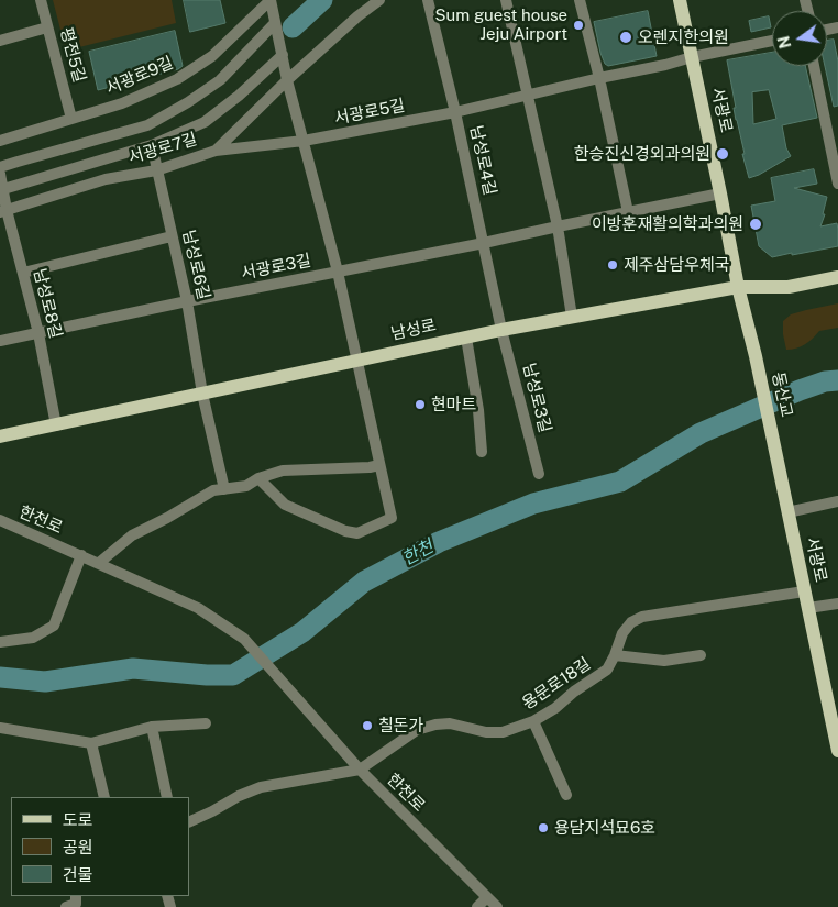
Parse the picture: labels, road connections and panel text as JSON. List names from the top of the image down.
{
  "streets": {
    "main road": ["서광로", "남성로", "동산교"],
    "street": [
      "평전5길",
      "서광로9길",
      "서광로5길",
      "서광로7길",
      "남성로4길",
      "남성로6길",
      "서광로3길",
      "남성로8길",
      "남성로3길",
      "한천로",
      "용문로18길"
    ]
  },
  "crossings": [
    ["평전5길", "서광로9길"],
    ["서광로", "서광로5길"],
    ["서광로", "서광로3길"],
    ["서광로", "남성로"],
    ["서광로", "동산교"],
    ["서광로", "용문로18길"],
    ["서광로5길", "서광로7길"],
    ["서광로5길", "남성로4길"],
    ["서광로7길", "남성로6길"],
    ["서광로7길", "남성로8길"],
    ["남성로4길", "서광로3길"],
    ["남성로4길", "남성로"],
    ["남성로4길", "남성로3길"],
    ["남성로6길", "서광로3길"],
    ["남성로6길", "남성로"],
    ["서광로3길", "남성로8길"],
    ["남성로8길", "남성로"],
    ["남성로", "남성로3길"],
    ["한천로", "용문로18길"]
  ],
  "water": ["한천"],
  "places": [
    "Sum guest house Jeju Airport",
    "오렌지한의원",
    "한승진신경외과의원",
    "이방훈재활의학과의원",
    "제주삼담우체국",
    "현마트",
    "칠돈가",
    "용담지석묘6호"
  ],
  "legend": ["도로", "공원", "건물"],
  "north": "left"
}
